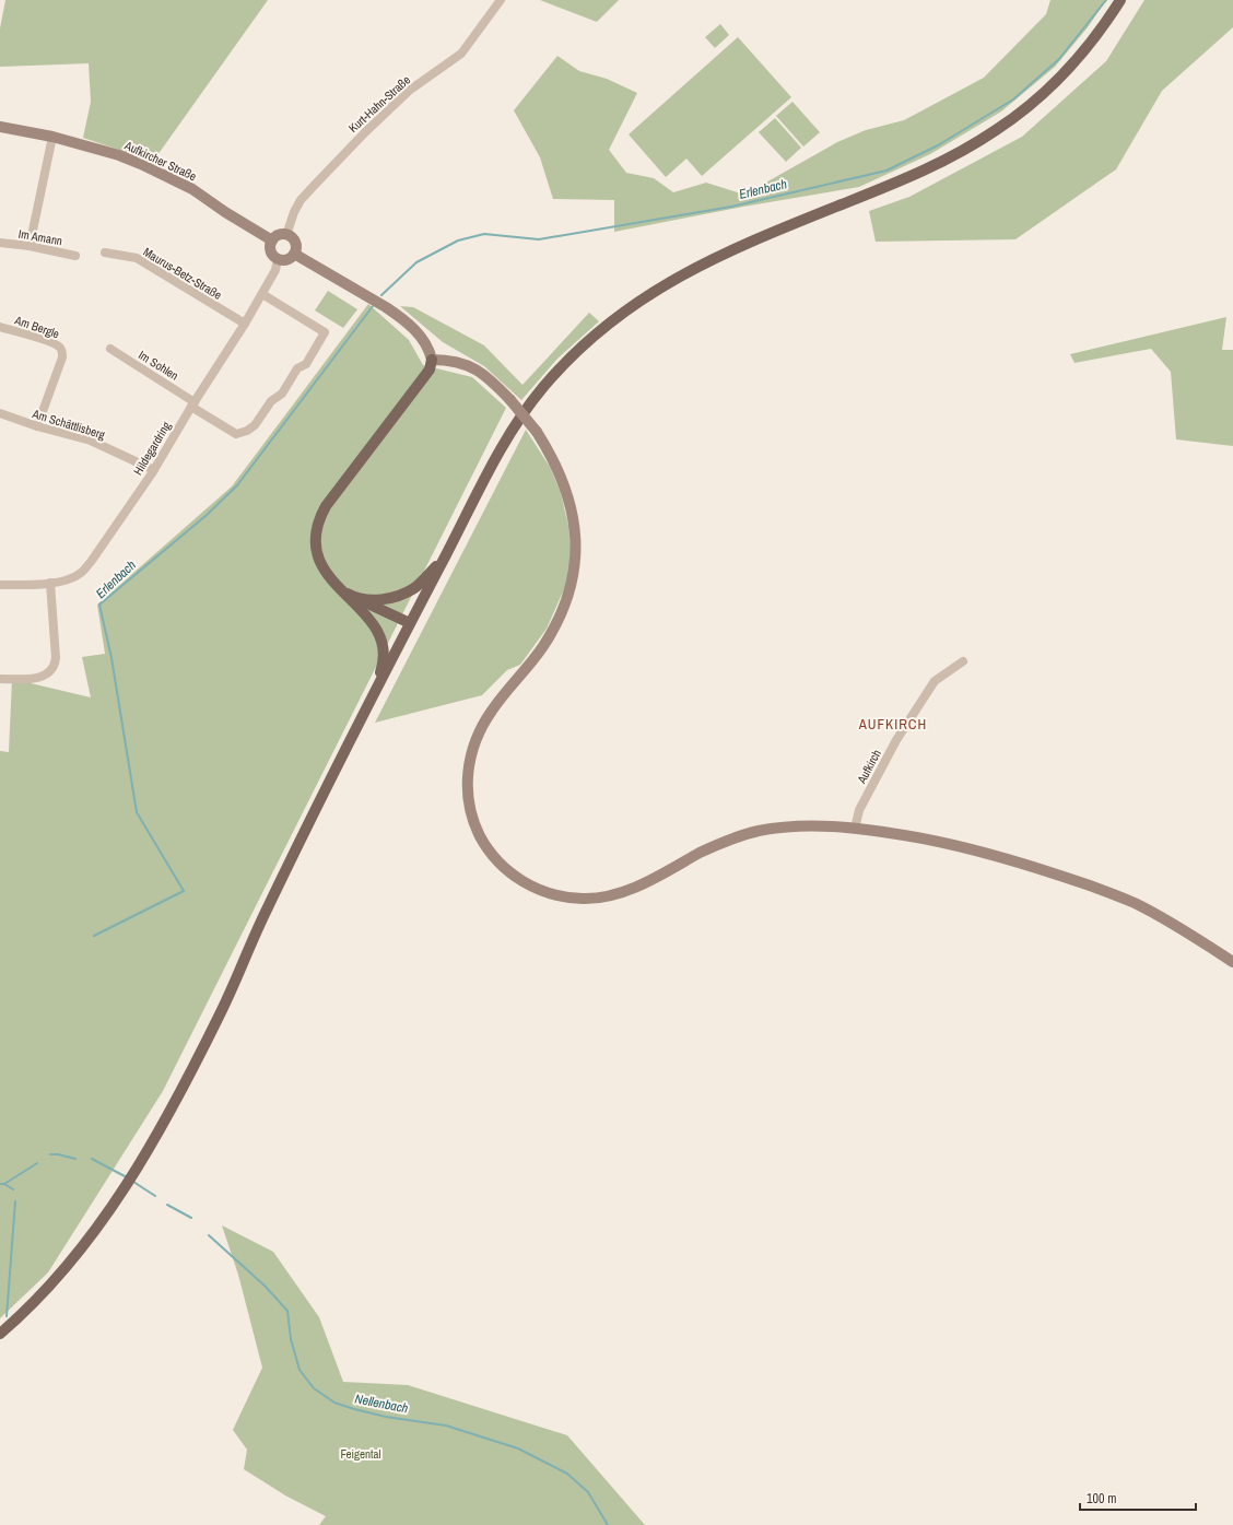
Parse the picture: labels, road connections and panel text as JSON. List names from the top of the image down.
{
  "streets": {
    "street": [
      "Kurt-Hahn-Straße",
      "Aufkircher Straße",
      "Im Amann",
      "Maurus-Betz-Straße",
      "Am Bergle",
      "Im Sohlen",
      "Am Schättlisberg",
      "Hildegardring",
      "Aufkirch"
    ]
  },
  "crossings": [
    ["Kurt-Hahn-Straße", "Aufkircher Straße"],
    ["Kurt-Hahn-Straße", "Hildegardring"],
    ["Aufkircher Straße", "Hildegardring"],
    ["Maurus-Betz-Straße", "Hildegardring"],
    ["Am Bergle", "Am Schättlisberg"],
    ["Im Sohlen", "Hildegardring"],
    ["Am Schättlisberg", "Hildegardring"]
  ],
  "districts": ["AUFKIRCH"],
  "water": ["Erlenbach", "Nellenbach"],
  "parks": ["Feigental"],
  "scale_bar": "100 m"
}
